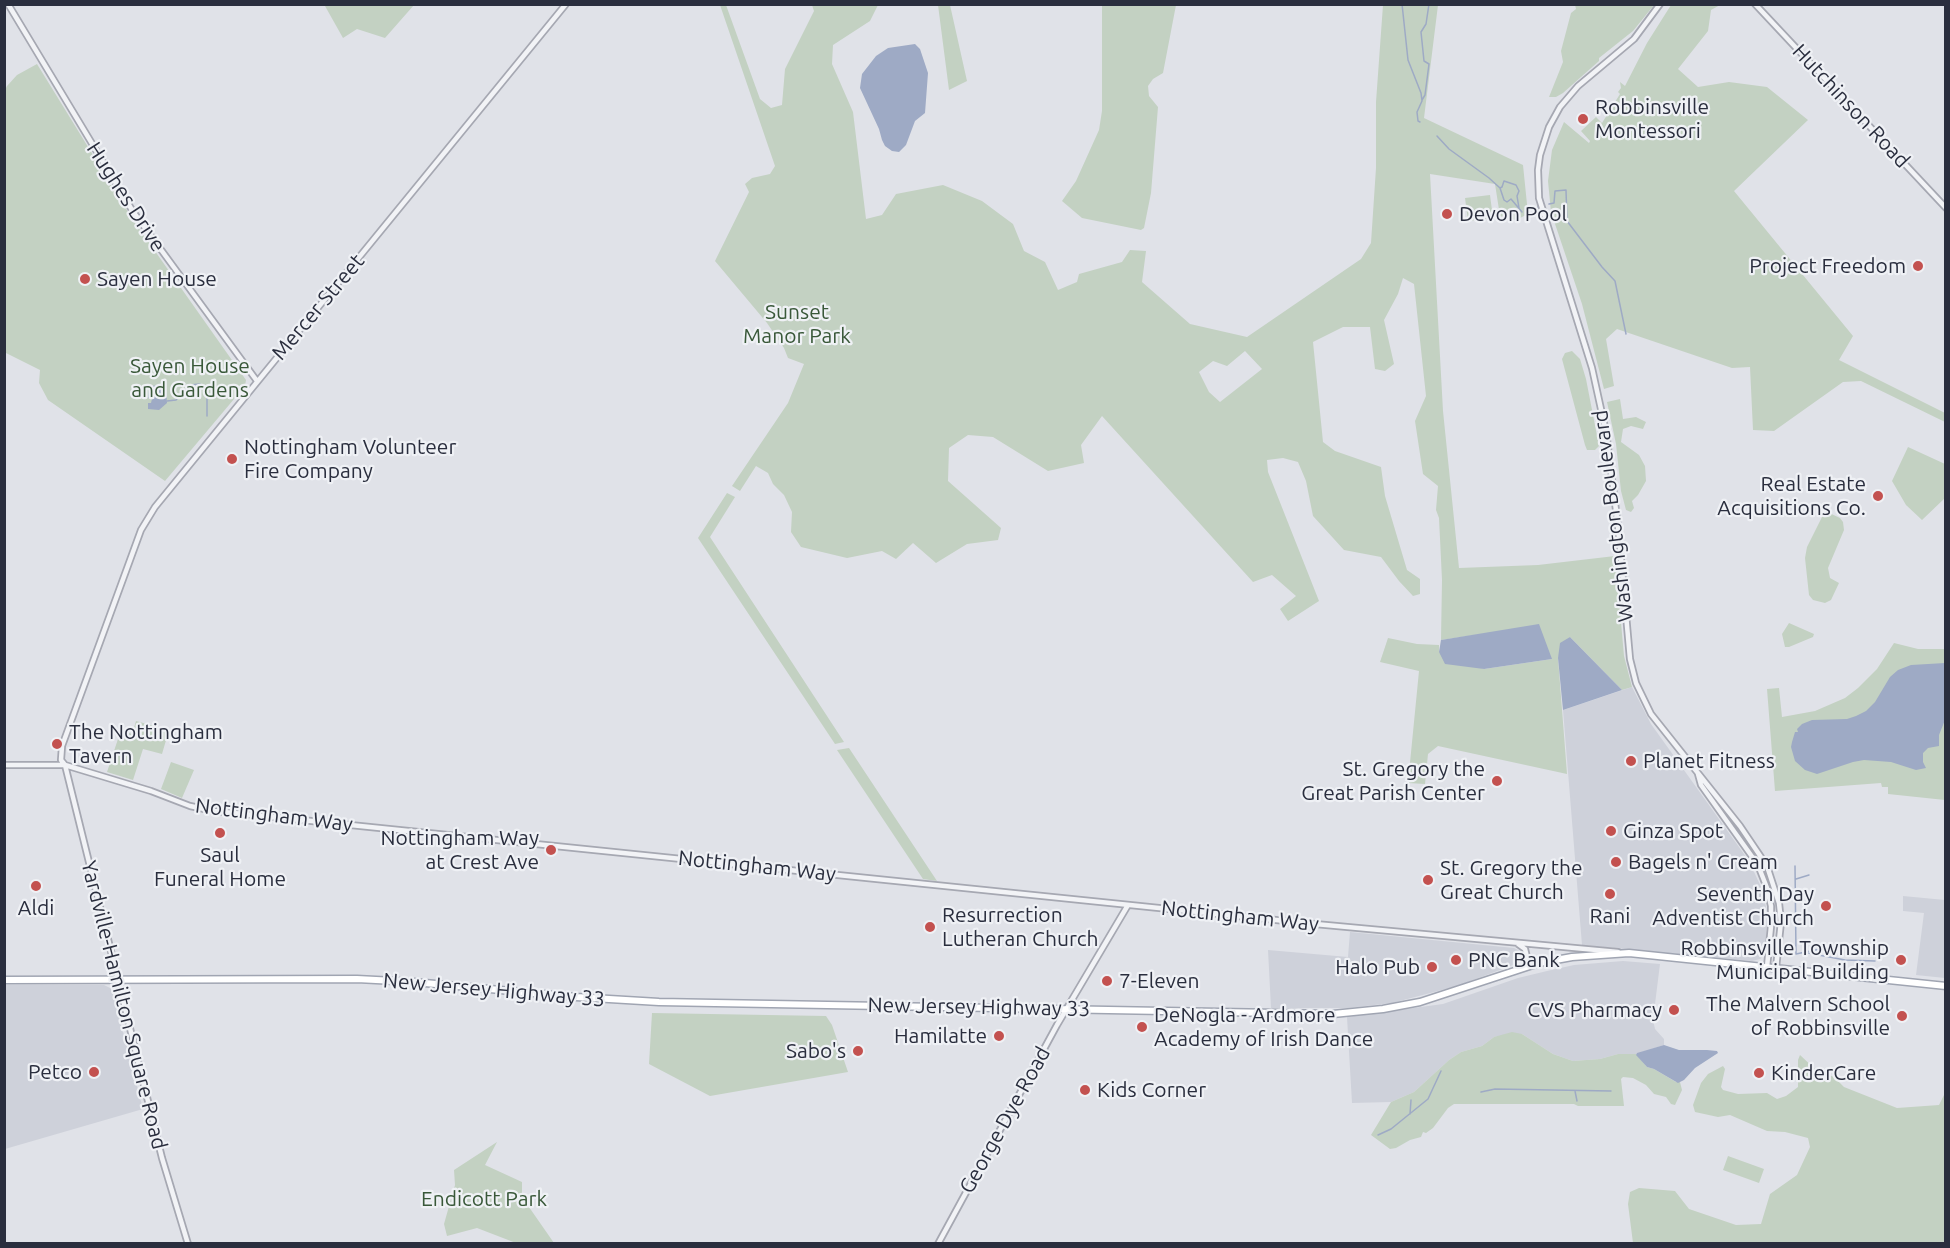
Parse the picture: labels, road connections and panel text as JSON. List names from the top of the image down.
{
  "streets": {
    "main road": ["New Jersey Highway 33"],
    "street": [
      "Hutchinson Road",
      "Hughes Drive",
      "Mercer Street",
      "Washington Boulevard",
      "Nottingham Way",
      "Yardville-Hamilton Square Road",
      "George Dye Road"
    ]
  },
  "crossings": [
    ["Hughes Drive", "Mercer Street"],
    ["Mercer Street", "Nottingham Way"],
    ["Mercer Street", "Yardville-Hamilton Square Road"],
    ["Washington Boulevard", "New Jersey Highway 33"],
    ["Nottingham Way", "New Jersey Highway 33"],
    ["Nottingham Way", "Yardville-Hamilton Square Road"],
    ["Nottingham Way", "George Dye Road"],
    ["New Jersey Highway 33", "Yardville-Hamilton Square Road"],
    ["New Jersey Highway 33", "George Dye Road"]
  ],
  "parks": ["Sunset Manor Park", "Sayen House and Gardens", "Endicott Park"],
  "places": [
    "Robbinsville Montessori",
    "Devon Pool",
    "Project Freedom",
    "Sayen House",
    "Nottingham Volunteer Fire Company",
    "Real Estate Acquisitions Co.",
    "The Nottingham Tavern",
    "Planet Fitness",
    "St. Gregory the Great Parish Center",
    "Ginza Spot",
    "Saul Funeral Home",
    "Nottingham Way at Crest Ave",
    "Bagels n' Cream",
    "St. Gregory the Great Church",
    "Aldi",
    "Rani",
    "Seventh Day Adventist Church",
    "Resurrection Lutheran Church",
    "PNC Bank",
    "Robbinsville Township Municipal Building",
    "Halo Pub",
    "7-Eleven",
    "CVS Pharmacy",
    "The Malvern School of Robbinsville",
    "DeNogla - Ardmore Academy of Irish Dance",
    "Hamilatte",
    "Sabo's",
    "Petco",
    "KinderCare",
    "Kids Corner"
  ]
}
